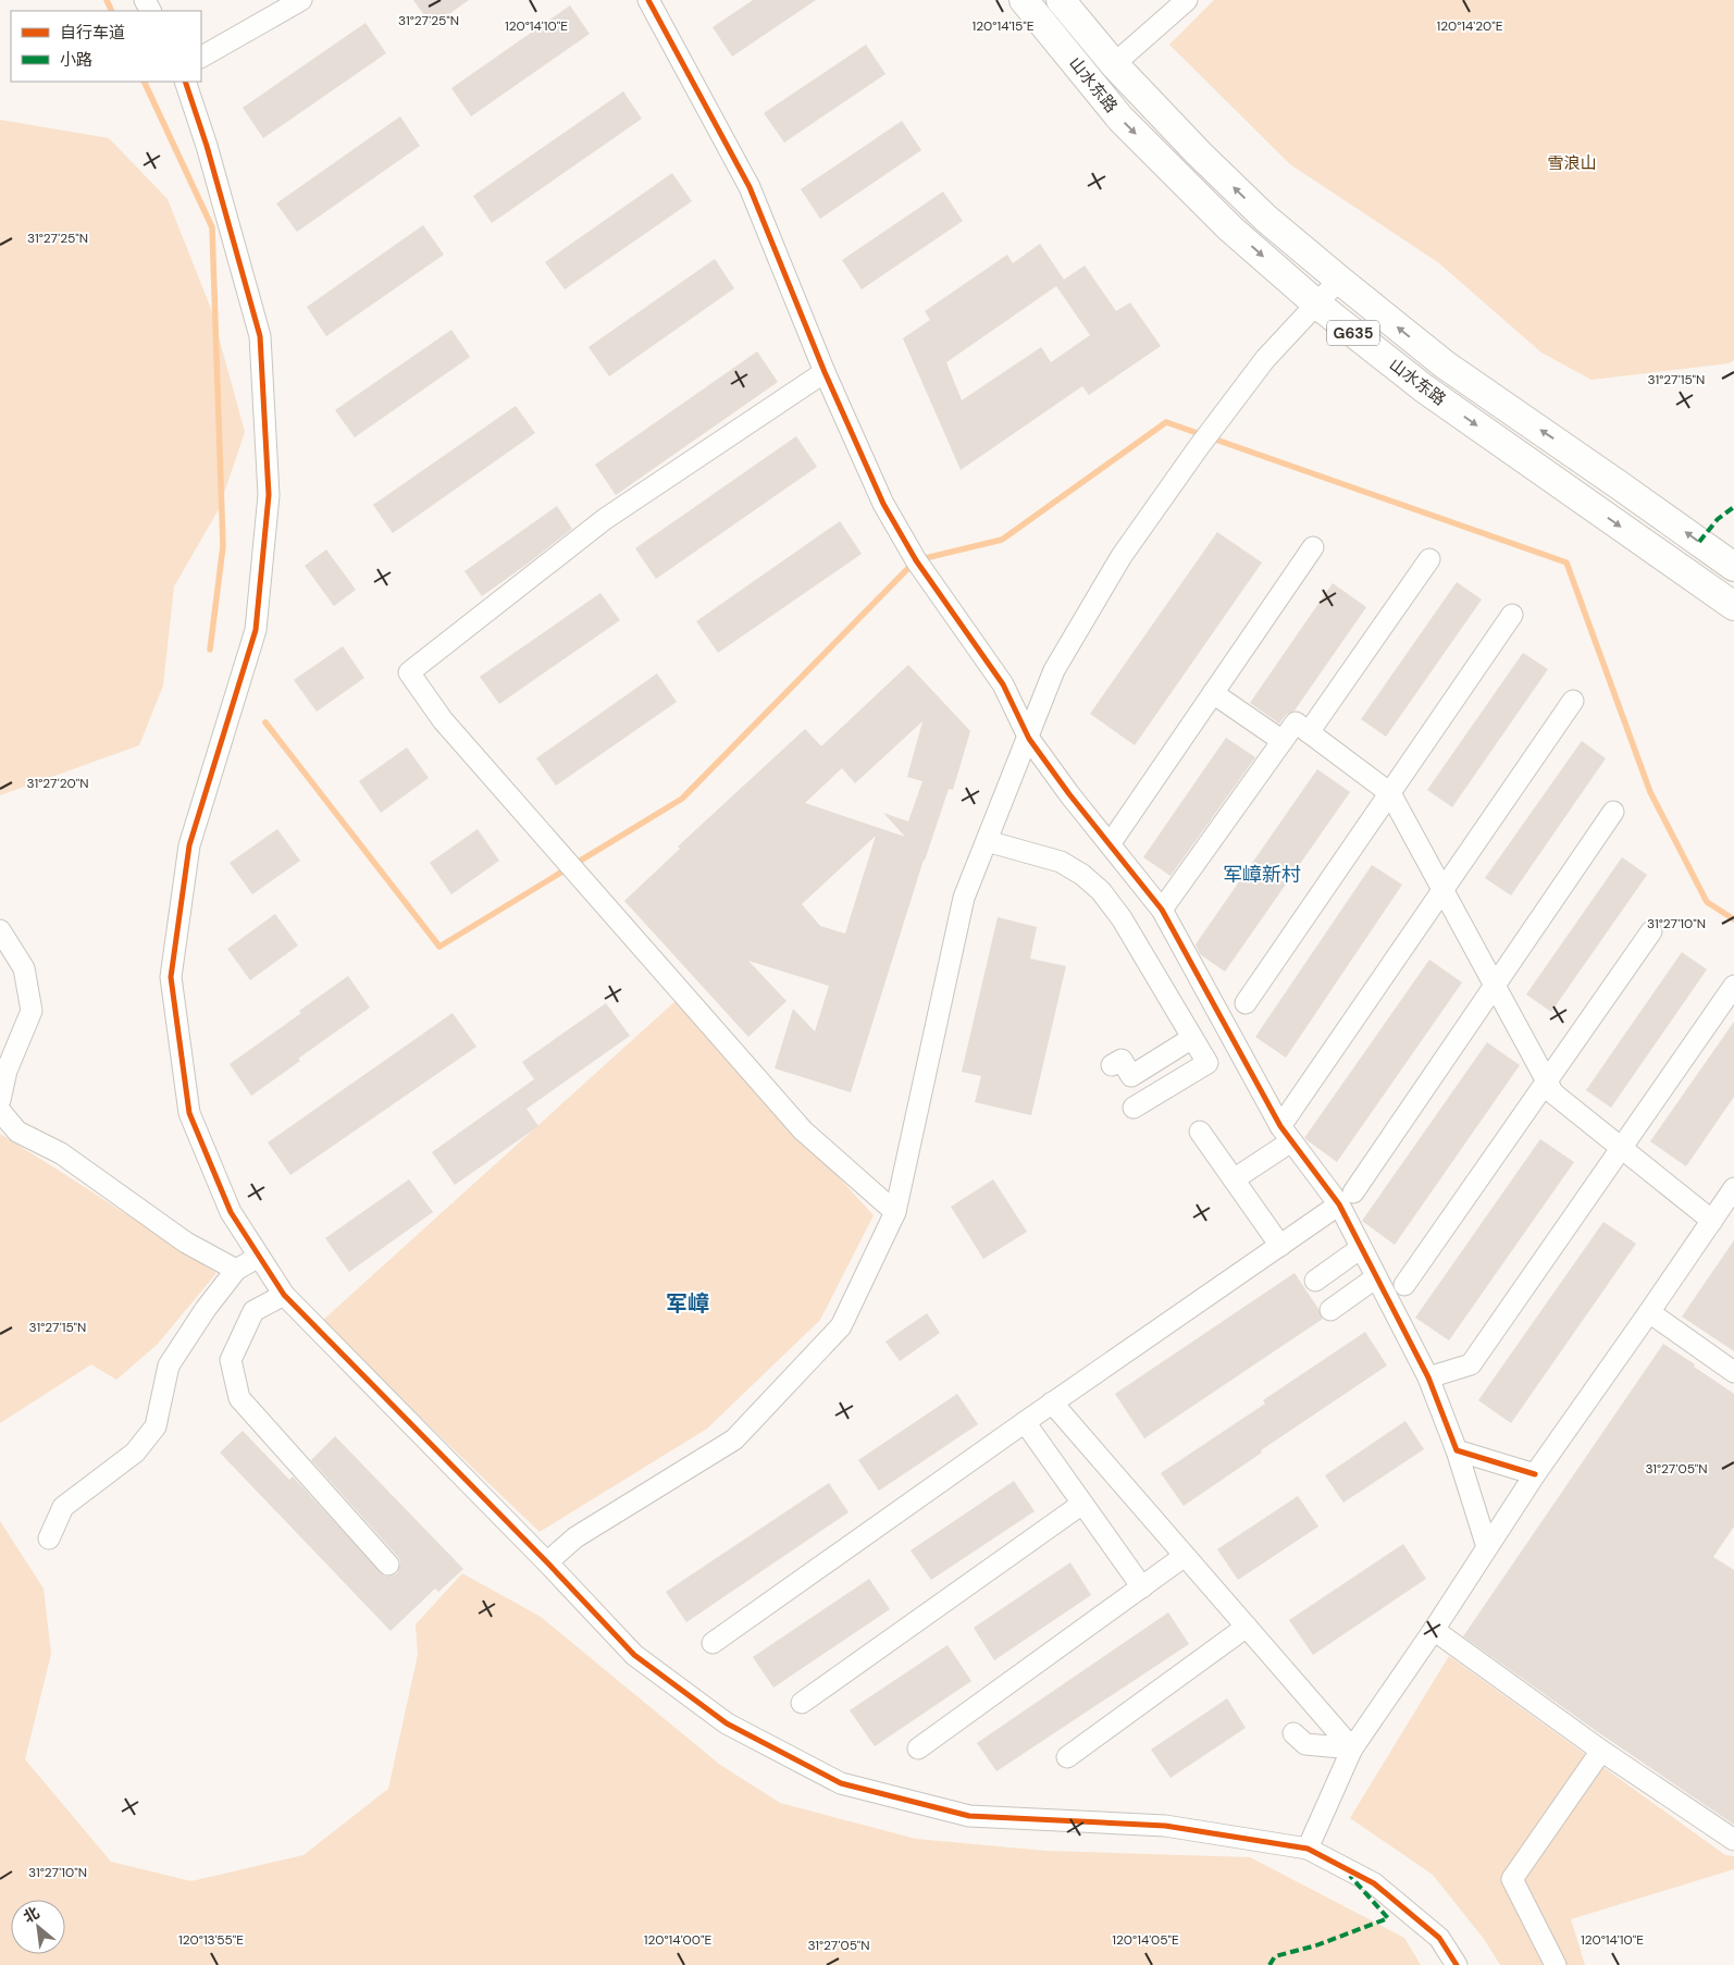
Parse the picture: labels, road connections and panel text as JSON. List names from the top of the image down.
{
  "streets": {
    "highway": ["山水东路", "G635"]
  },
  "districts": ["军嶂新村", "军嶂"],
  "parks": ["雪浪山"],
  "legend": ["自行车道", "小路"],
  "north": "top left",
  "coordinates": [
    "31°27'25\"N",
    "120°14'10\"E",
    "120°14'15\"E",
    "120°14'20\"E",
    "31°27'15\"N",
    "31°27'20\"N",
    "31°27'10\"N",
    "31°27'05\"N",
    "120°13'55\"E",
    "120°14'00\"E",
    "120°14'05\"E"
  ]
}
